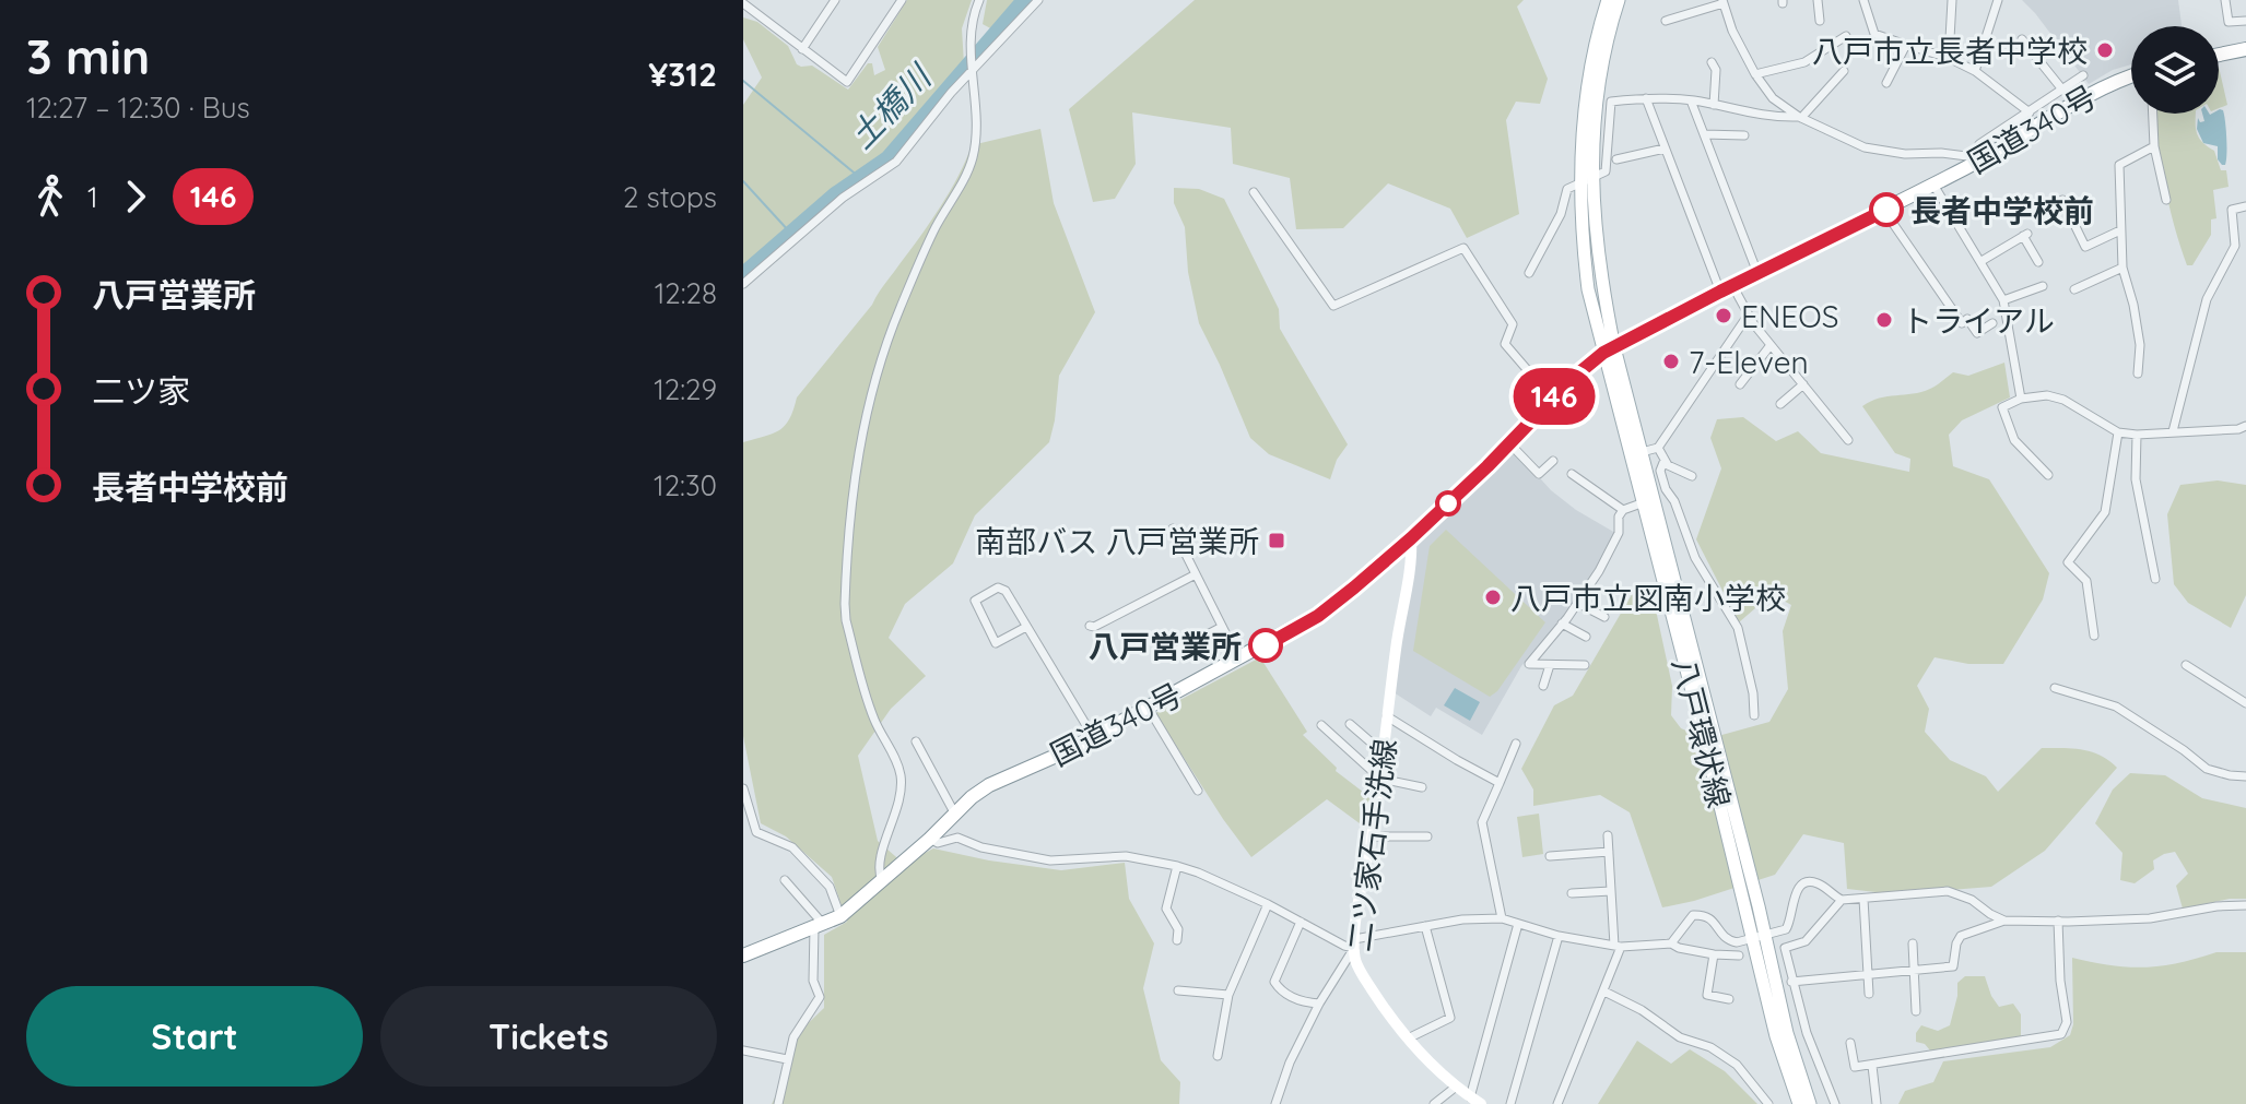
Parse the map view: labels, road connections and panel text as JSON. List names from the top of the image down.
{
  "streets": {
    "highway": ["国道340号"],
    "main road": ["八戸環状線"],
    "street": ["二ツ家石手洗線"]
  },
  "crossings": [
    ["国道340号", "八戸環状線"],
    ["国道340号", "二ツ家石手洗線"]
  ],
  "water": ["土橋川"],
  "places": {
    "other": [
      "八戸市立長者中学校",
      "長者中学校前",
      "ENEOS",
      "トライアル",
      "7-Eleven",
      "八戸市立図南小学校",
      "八戸営業所"
    ],
    "transit": ["南部バス 八戸営業所"]
  },
  "lines": ["bus line 146"],
  "page": {
    "heading": ["3 min", "12:27 – 12:30 · Bus", "¥312"],
    "on_map": "146",
    "legs": ["1", "146", "2 stops"],
    "list": [
      {
        "name": "八戸営業所",
        "value": "12:28"
      },
      {
        "name": "二ツ家",
        "value": "12:29"
      },
      {
        "name": "長者中学校前",
        "value": "12:30"
      }
    ],
    "buttons": ["Start", "Tickets"]
  }
}
